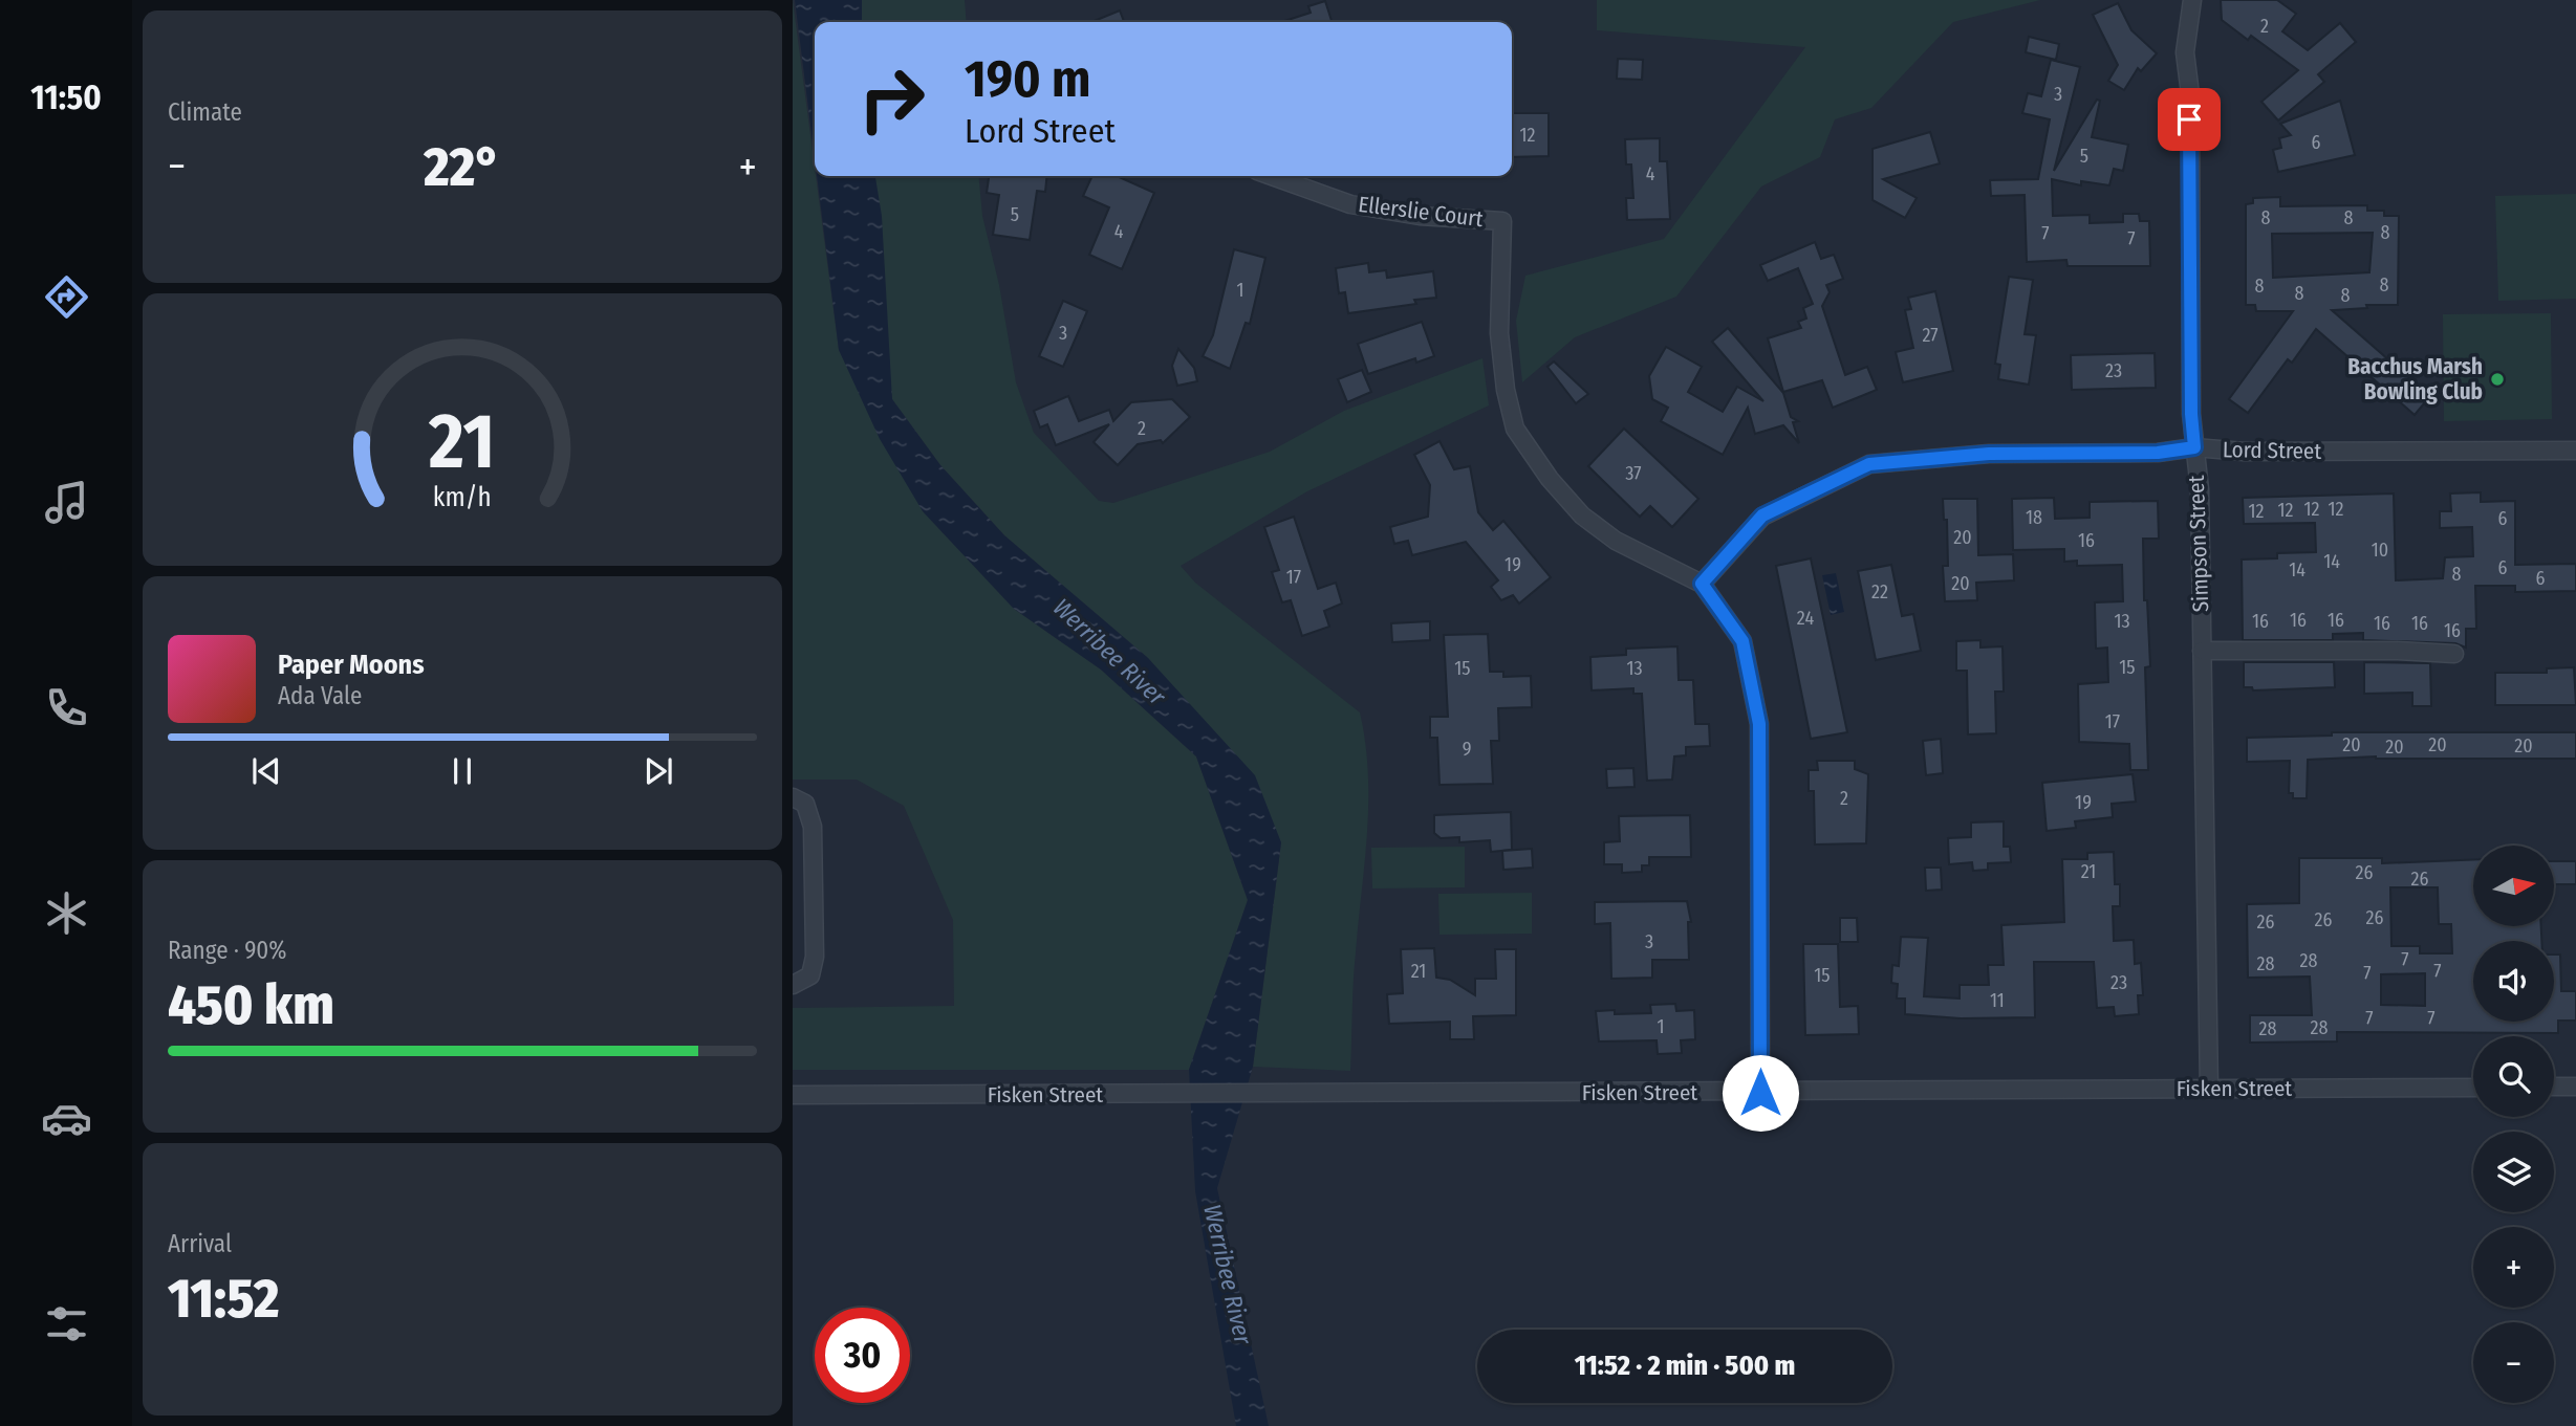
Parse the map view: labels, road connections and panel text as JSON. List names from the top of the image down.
{
  "streets": {
    "street": [
      "Ellerslie Court",
      "Lord Street",
      "Simpson Street",
      "Fisken Street"
    ]
  },
  "crossings": [
    ["Ellerslie Court", "Lord Street"],
    ["Lord Street", "Simpson Street"],
    ["Simpson Street", "Fisken Street"]
  ],
  "water": ["Werribee River"],
  "places": ["Bacchus Marsh Bowling Club"],
  "house_numbers": [
    "2",
    "3",
    "12",
    "6",
    "5",
    "4",
    "5",
    "8",
    "8",
    "4",
    "8",
    "7",
    "7",
    "8",
    "8",
    "1",
    "8",
    "8",
    "3",
    "27",
    "23",
    "2",
    "37",
    "12",
    "12",
    "12",
    "12",
    "18",
    "6",
    "20",
    "16",
    "10",
    "14",
    "19",
    "6",
    "14",
    "8",
    "17",
    "6",
    "20",
    "22",
    "24",
    "16",
    "16",
    "13",
    "16",
    "16",
    "16",
    "16",
    "15",
    "15",
    "13",
    "17",
    "20",
    "20",
    "20",
    "20",
    "9",
    "2",
    "19",
    "21",
    "26",
    "26",
    "26",
    "26",
    "26",
    "3",
    "7",
    "28",
    "28",
    "21",
    "7",
    "7",
    "15",
    "23",
    "11",
    "7",
    "7",
    "1",
    "28",
    "28"
  ],
  "north": "right",
  "page": {
    "tabs": "11:50",
    "tile": [
      "Climate",
      ["Range · 90%", "450 km"],
      ["Arrival", "11:52"]
    ],
    "turn": ["190 m", "Lord Street"],
    "heat": ["−", "22°", "+"],
    "song": ["Paper Moons", "Ada Vale"],
    "map_buttons": ["+", "−"],
    "limit": "30",
    "trip": "11:52 · 2 min · 500 m",
    "gauge": ["21", "km/h"]
  }
}
